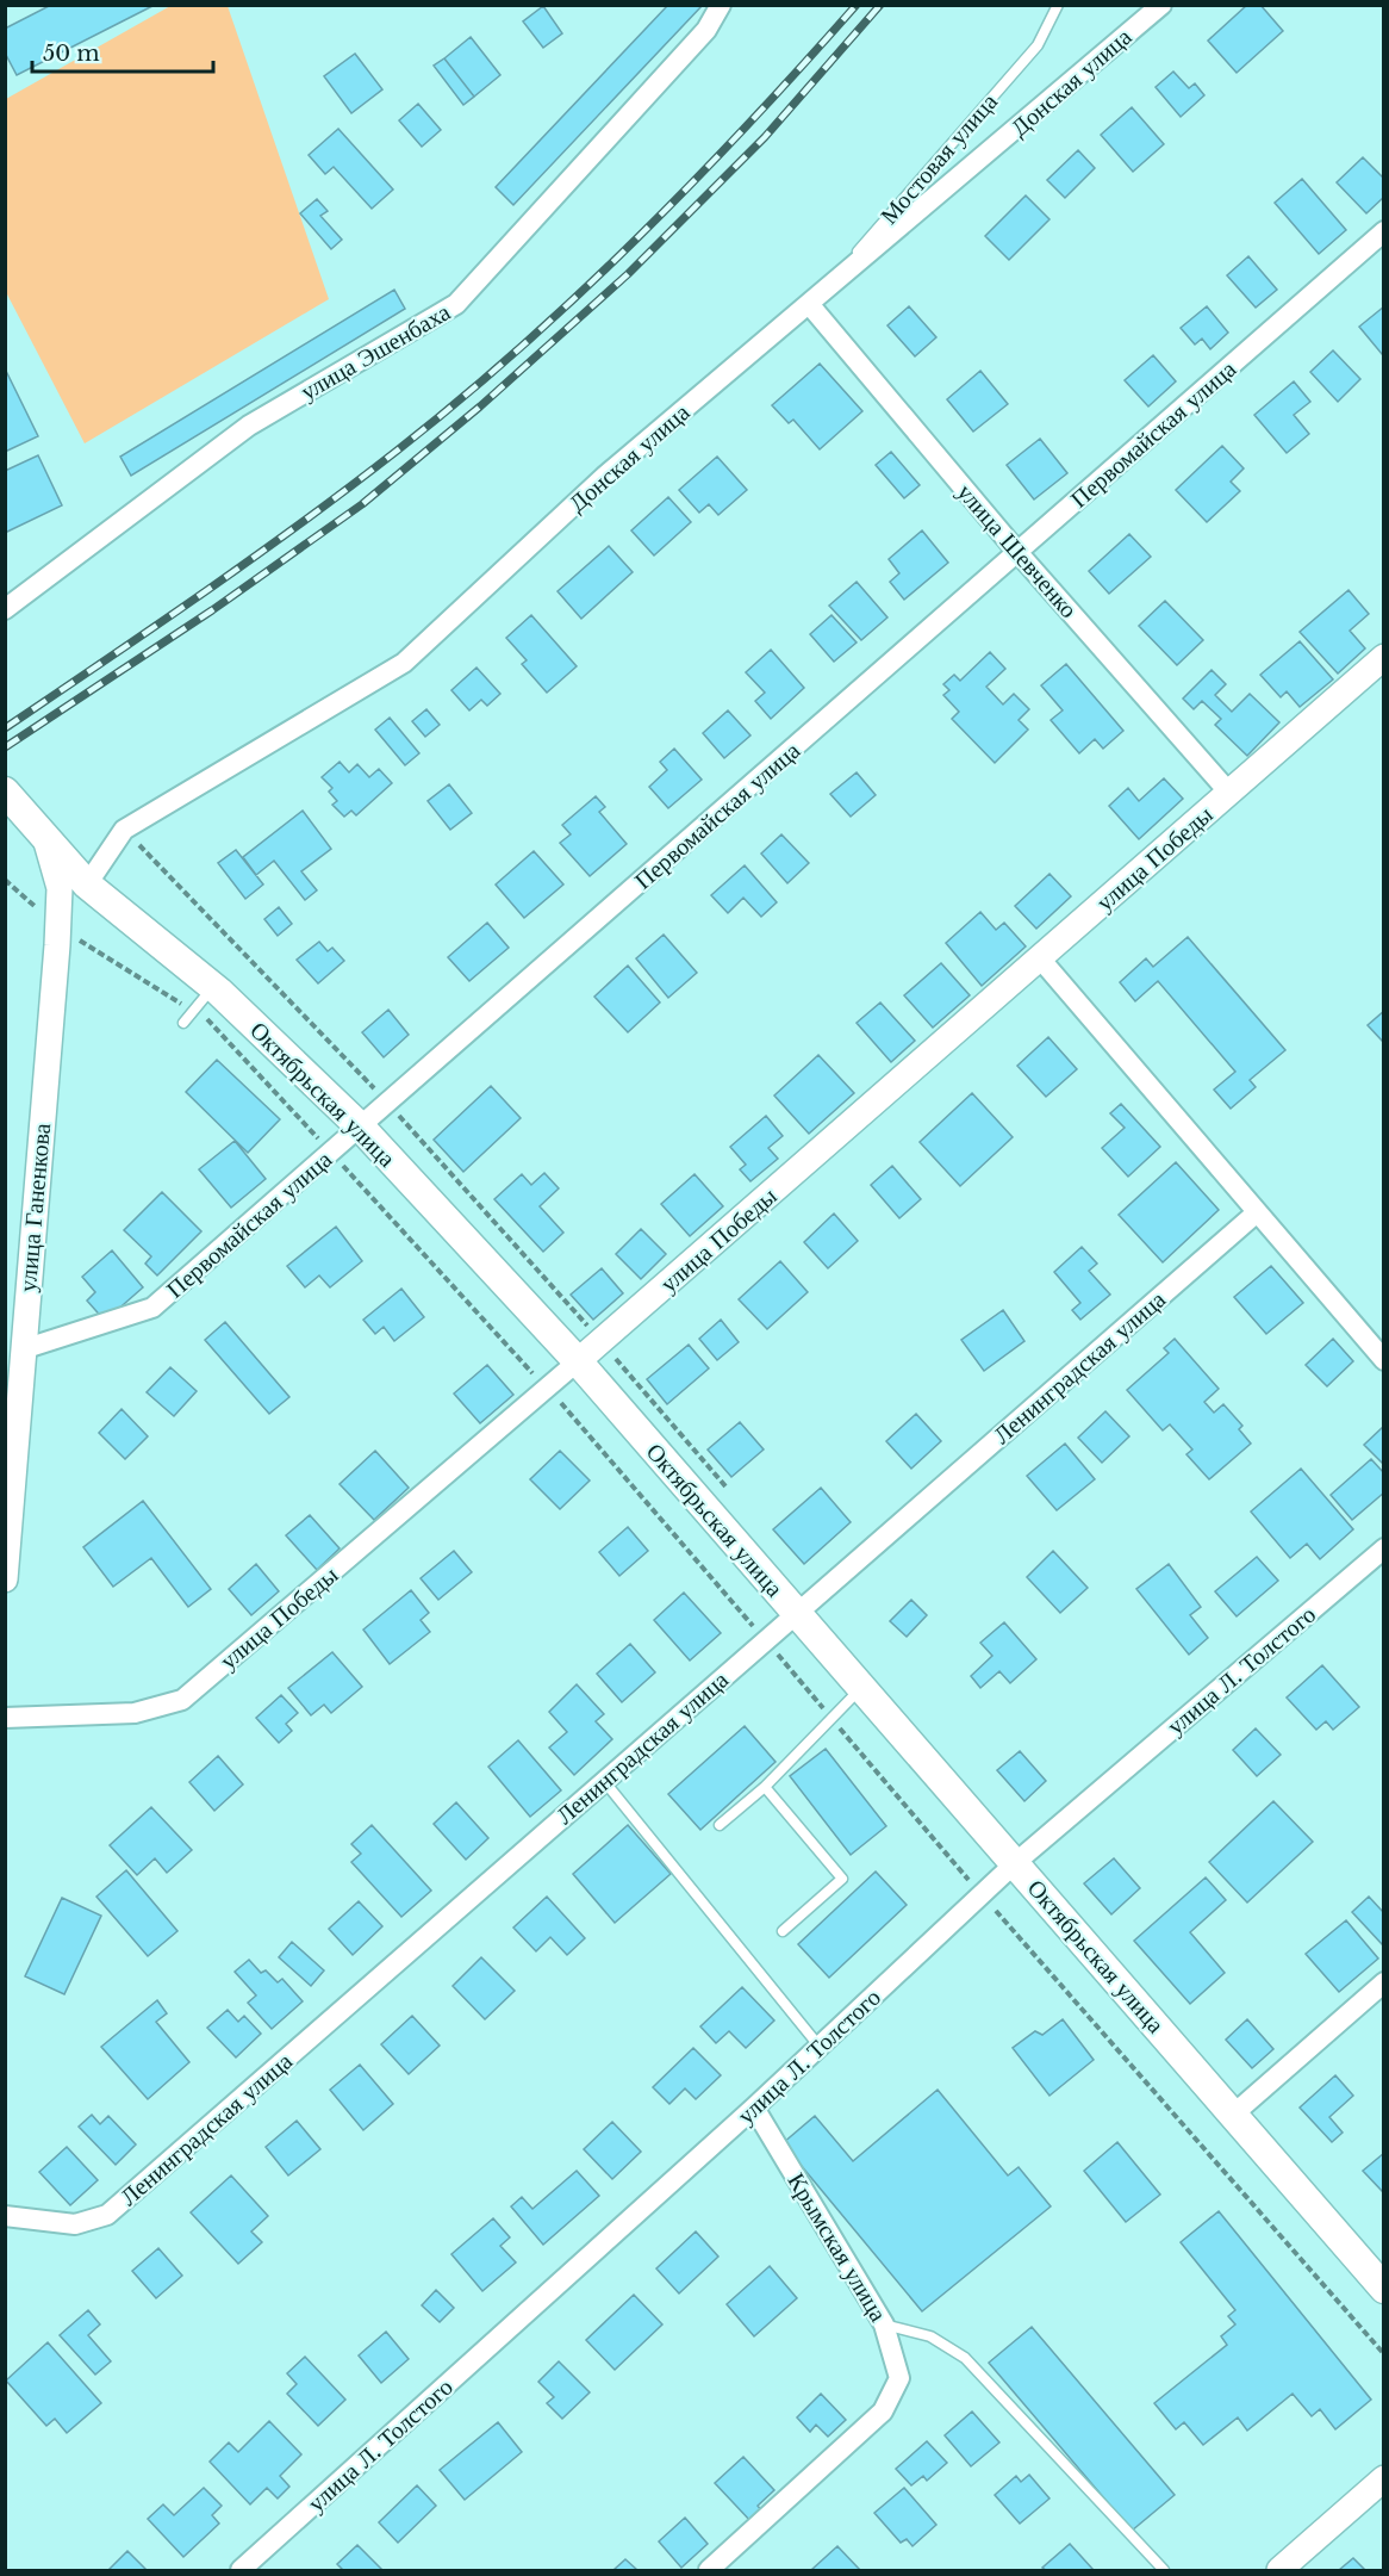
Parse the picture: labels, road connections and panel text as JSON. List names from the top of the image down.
{
  "streets": {
    "main road": ["Октябрьская улица"],
    "street": [
      "Донская улица",
      "улица Эшенбаха",
      "Первомайская улица",
      "улица Шевченко",
      "улица Победы",
      "улица Ганенкова",
      "Ленинградская улица",
      "улица Л. Толстого",
      "Крымская улица"
    ],
    "lane": ["Мостовая улица"]
  },
  "crossings": [
    ["Донская улица", "Мостовая улица"],
    ["Донская улица", "улица Шевченко"],
    ["Донская улица", "Октябрьская улица"],
    ["Мостовая улица", "улица Шевченко"],
    ["Первомайская улица", "улица Шевченко"],
    ["Первомайская улица", "Октябрьская улица"],
    ["Первомайская улица", "улица Ганенкова"],
    ["улица Шевченко", "улица Победы"],
    ["улица Победы", "Октябрьская улица"],
    ["Октябрьская улица", "улица Ганенкова"],
    ["Октябрьская улица", "Ленинградская улица"],
    ["Октябрьская улица", "улица Л. Толстого"],
    ["улица Л. Толстого", "Крымская улица"]
  ],
  "scale_bar": "50 m"
}
